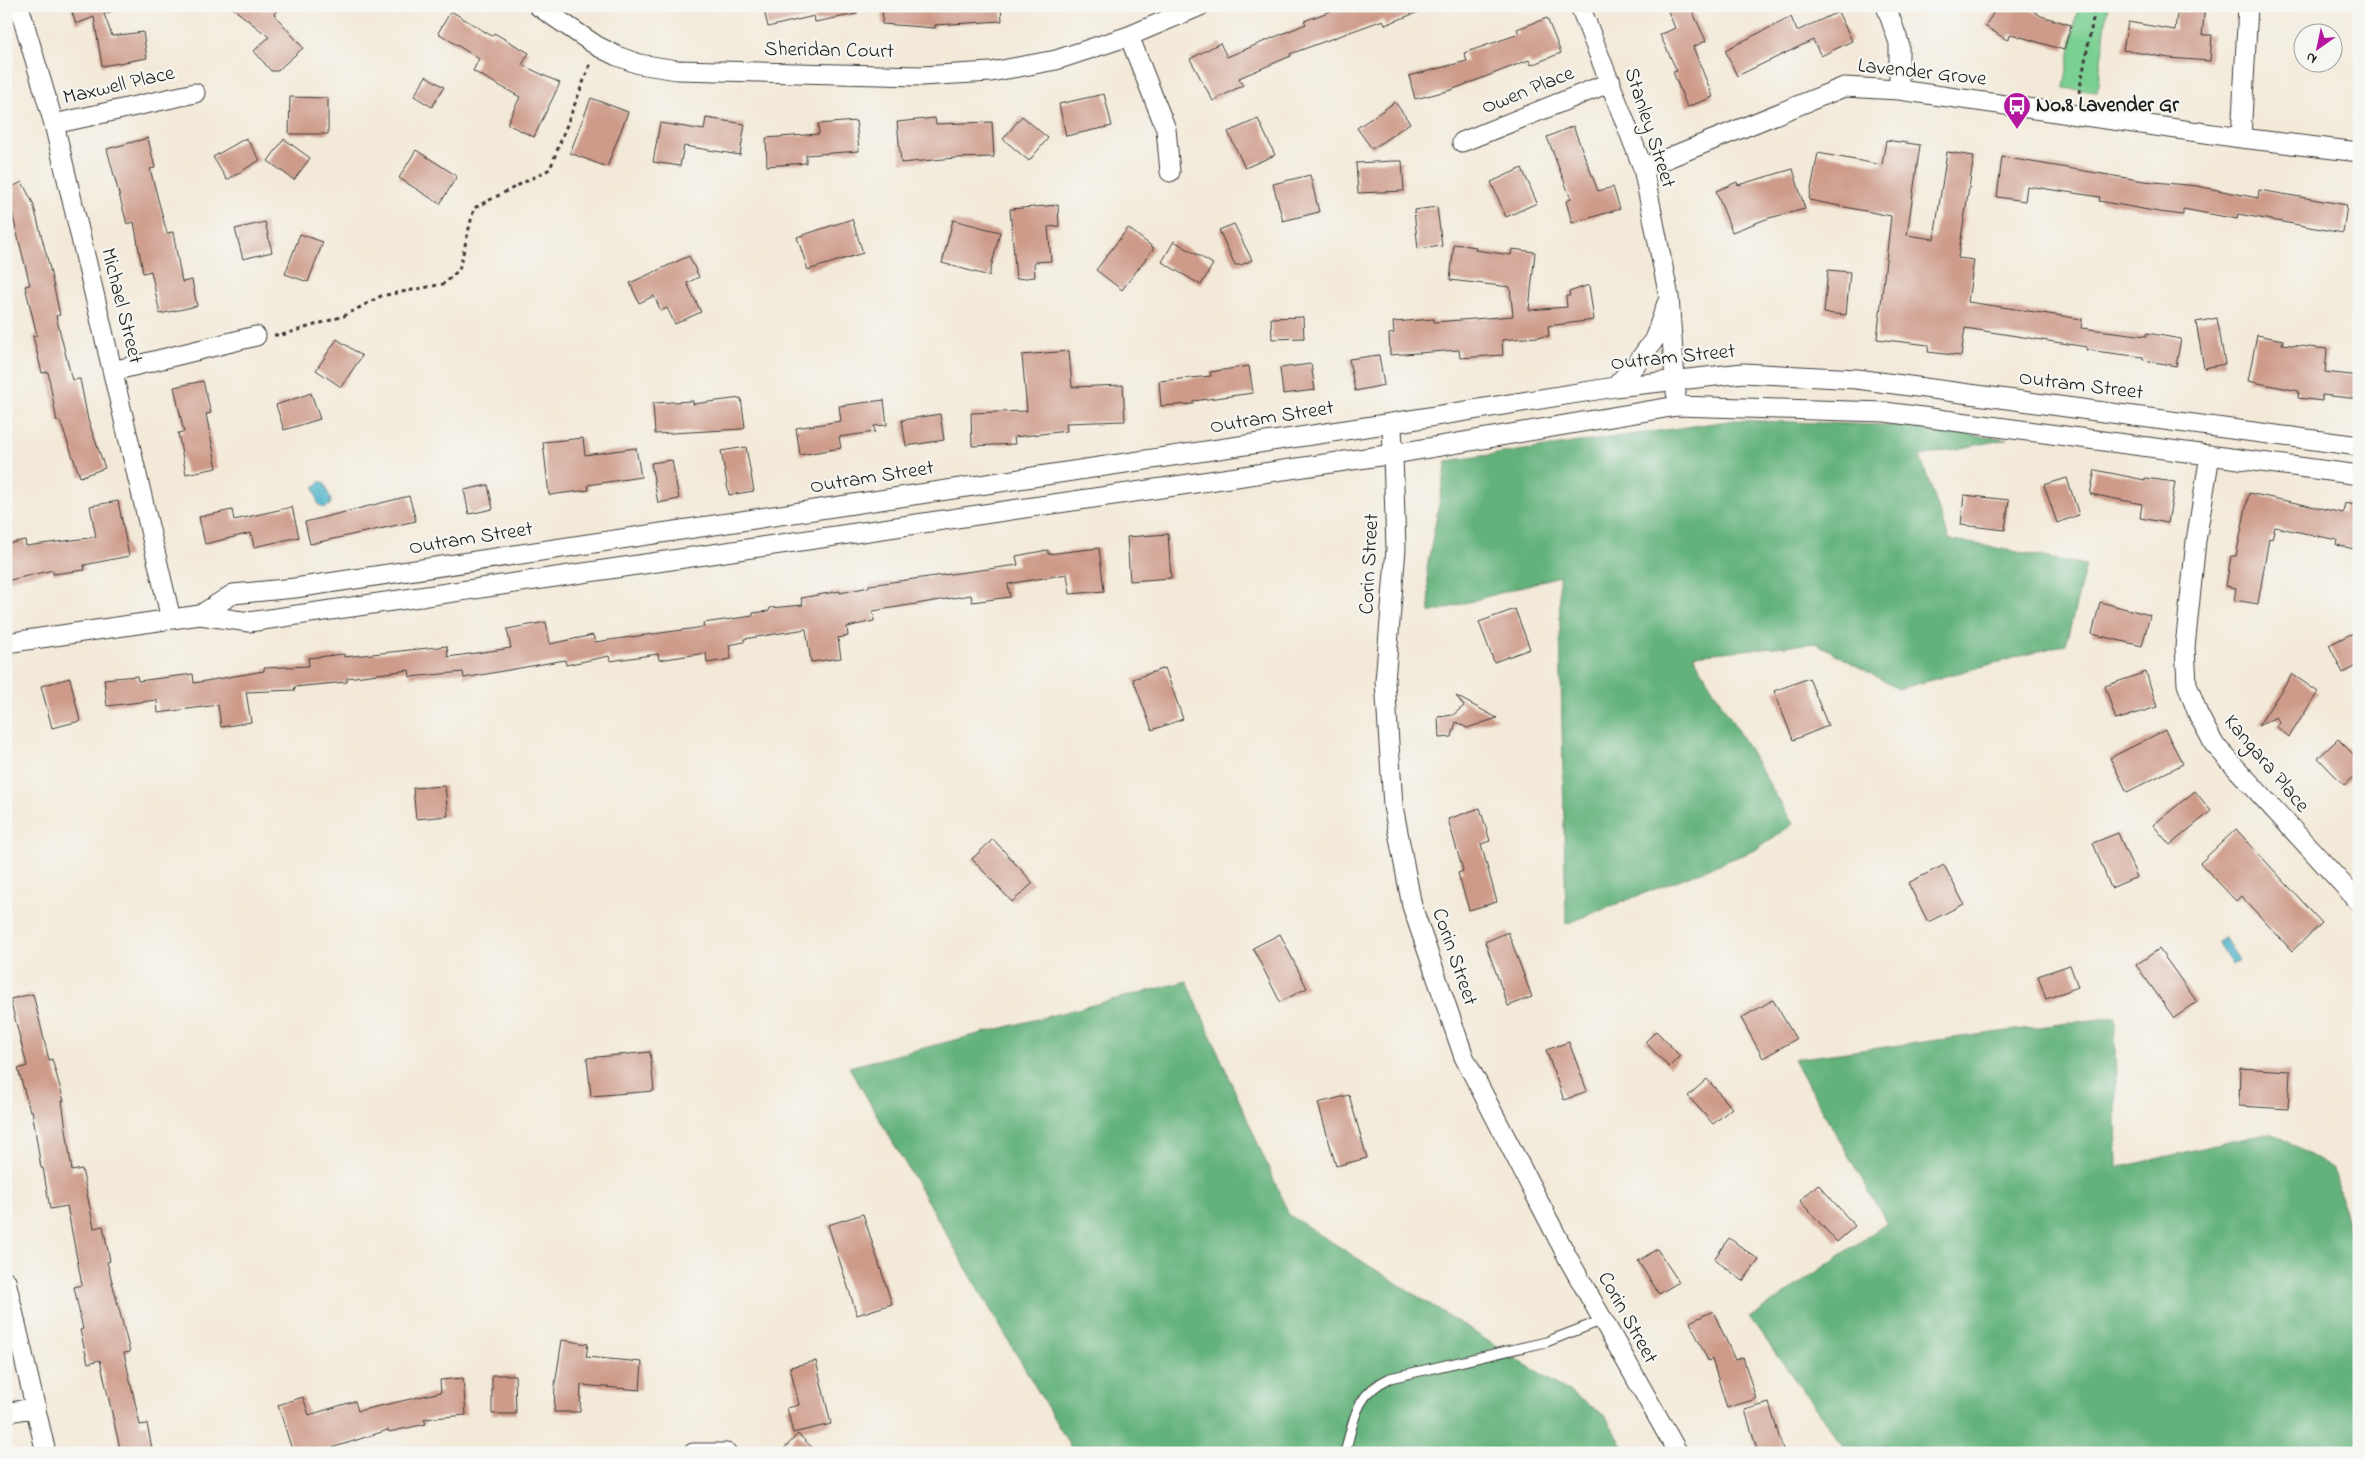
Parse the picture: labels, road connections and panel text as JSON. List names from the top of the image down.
{
  "streets": {
    "street": [
      "Sheridan Court",
      "Lavender Grove",
      "Maxwell Place",
      "Owen Place",
      "Stanley Street",
      "Michael Street",
      "Outram Street",
      "Corin Street",
      "Kangara Place"
    ]
  },
  "crossings": [
    ["Lavender Grove", "Stanley Street"],
    ["Maxwell Place", "Michael Street"],
    ["Owen Place", "Stanley Street"],
    ["Stanley Street", "Outram Street"],
    ["Michael Street", "Outram Street"],
    ["Outram Street", "Corin Street"],
    ["Outram Street", "Kangara Place"]
  ],
  "places": {
    "bus stop": ["No.8 Lavender Gr"]
  },
  "north": "bottom left"
}
